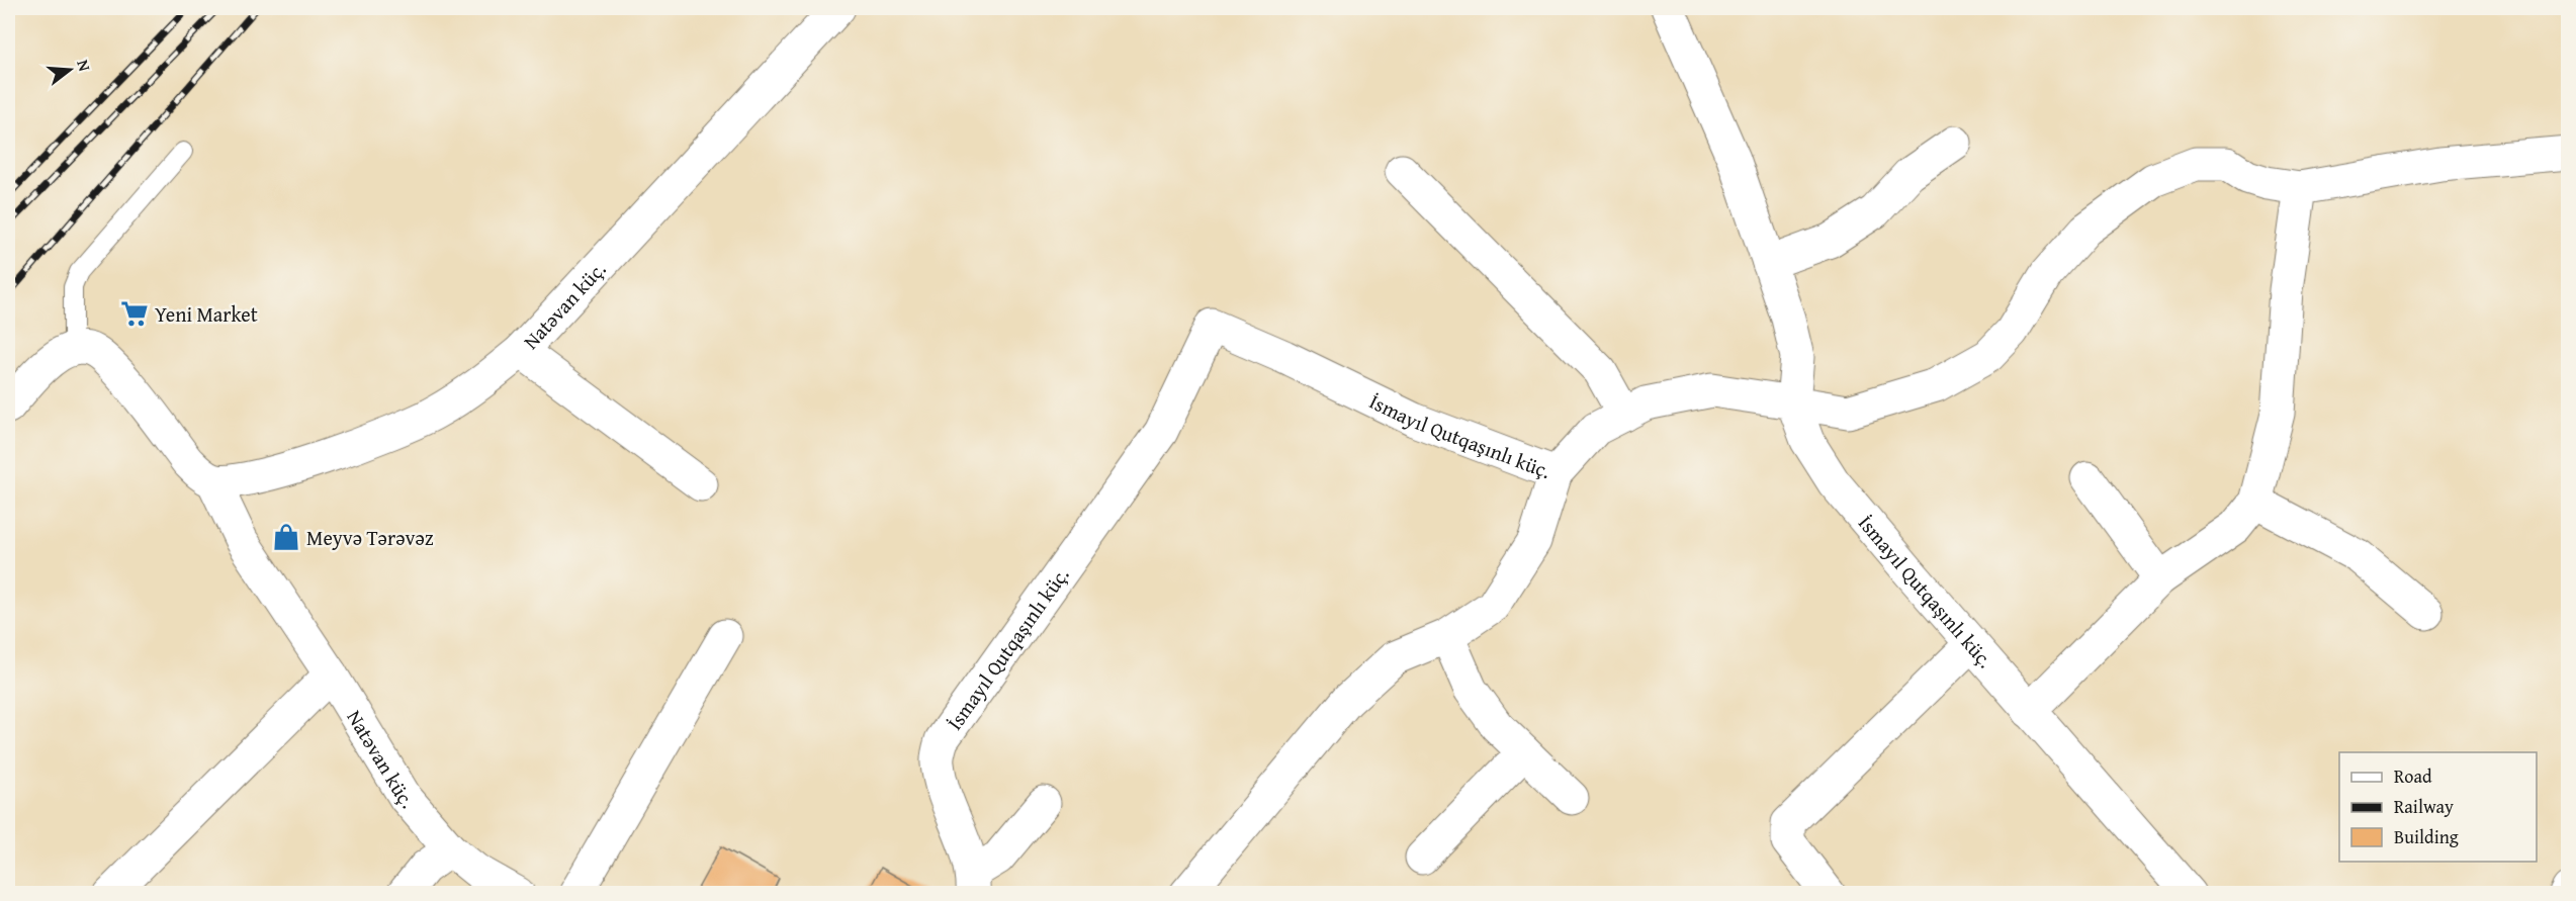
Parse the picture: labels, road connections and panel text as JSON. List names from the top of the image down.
{
  "streets": {
    "street": ["Natəvan küç.", "İsmayıl Qutqaşınlı küç."]
  },
  "places": {
    "supermarket": ["Yeni Market"],
    "shop": ["Meyvə Tərəvəz"]
  },
  "legend": ["Road", "Railway", "Building"],
  "north": "right"
}
